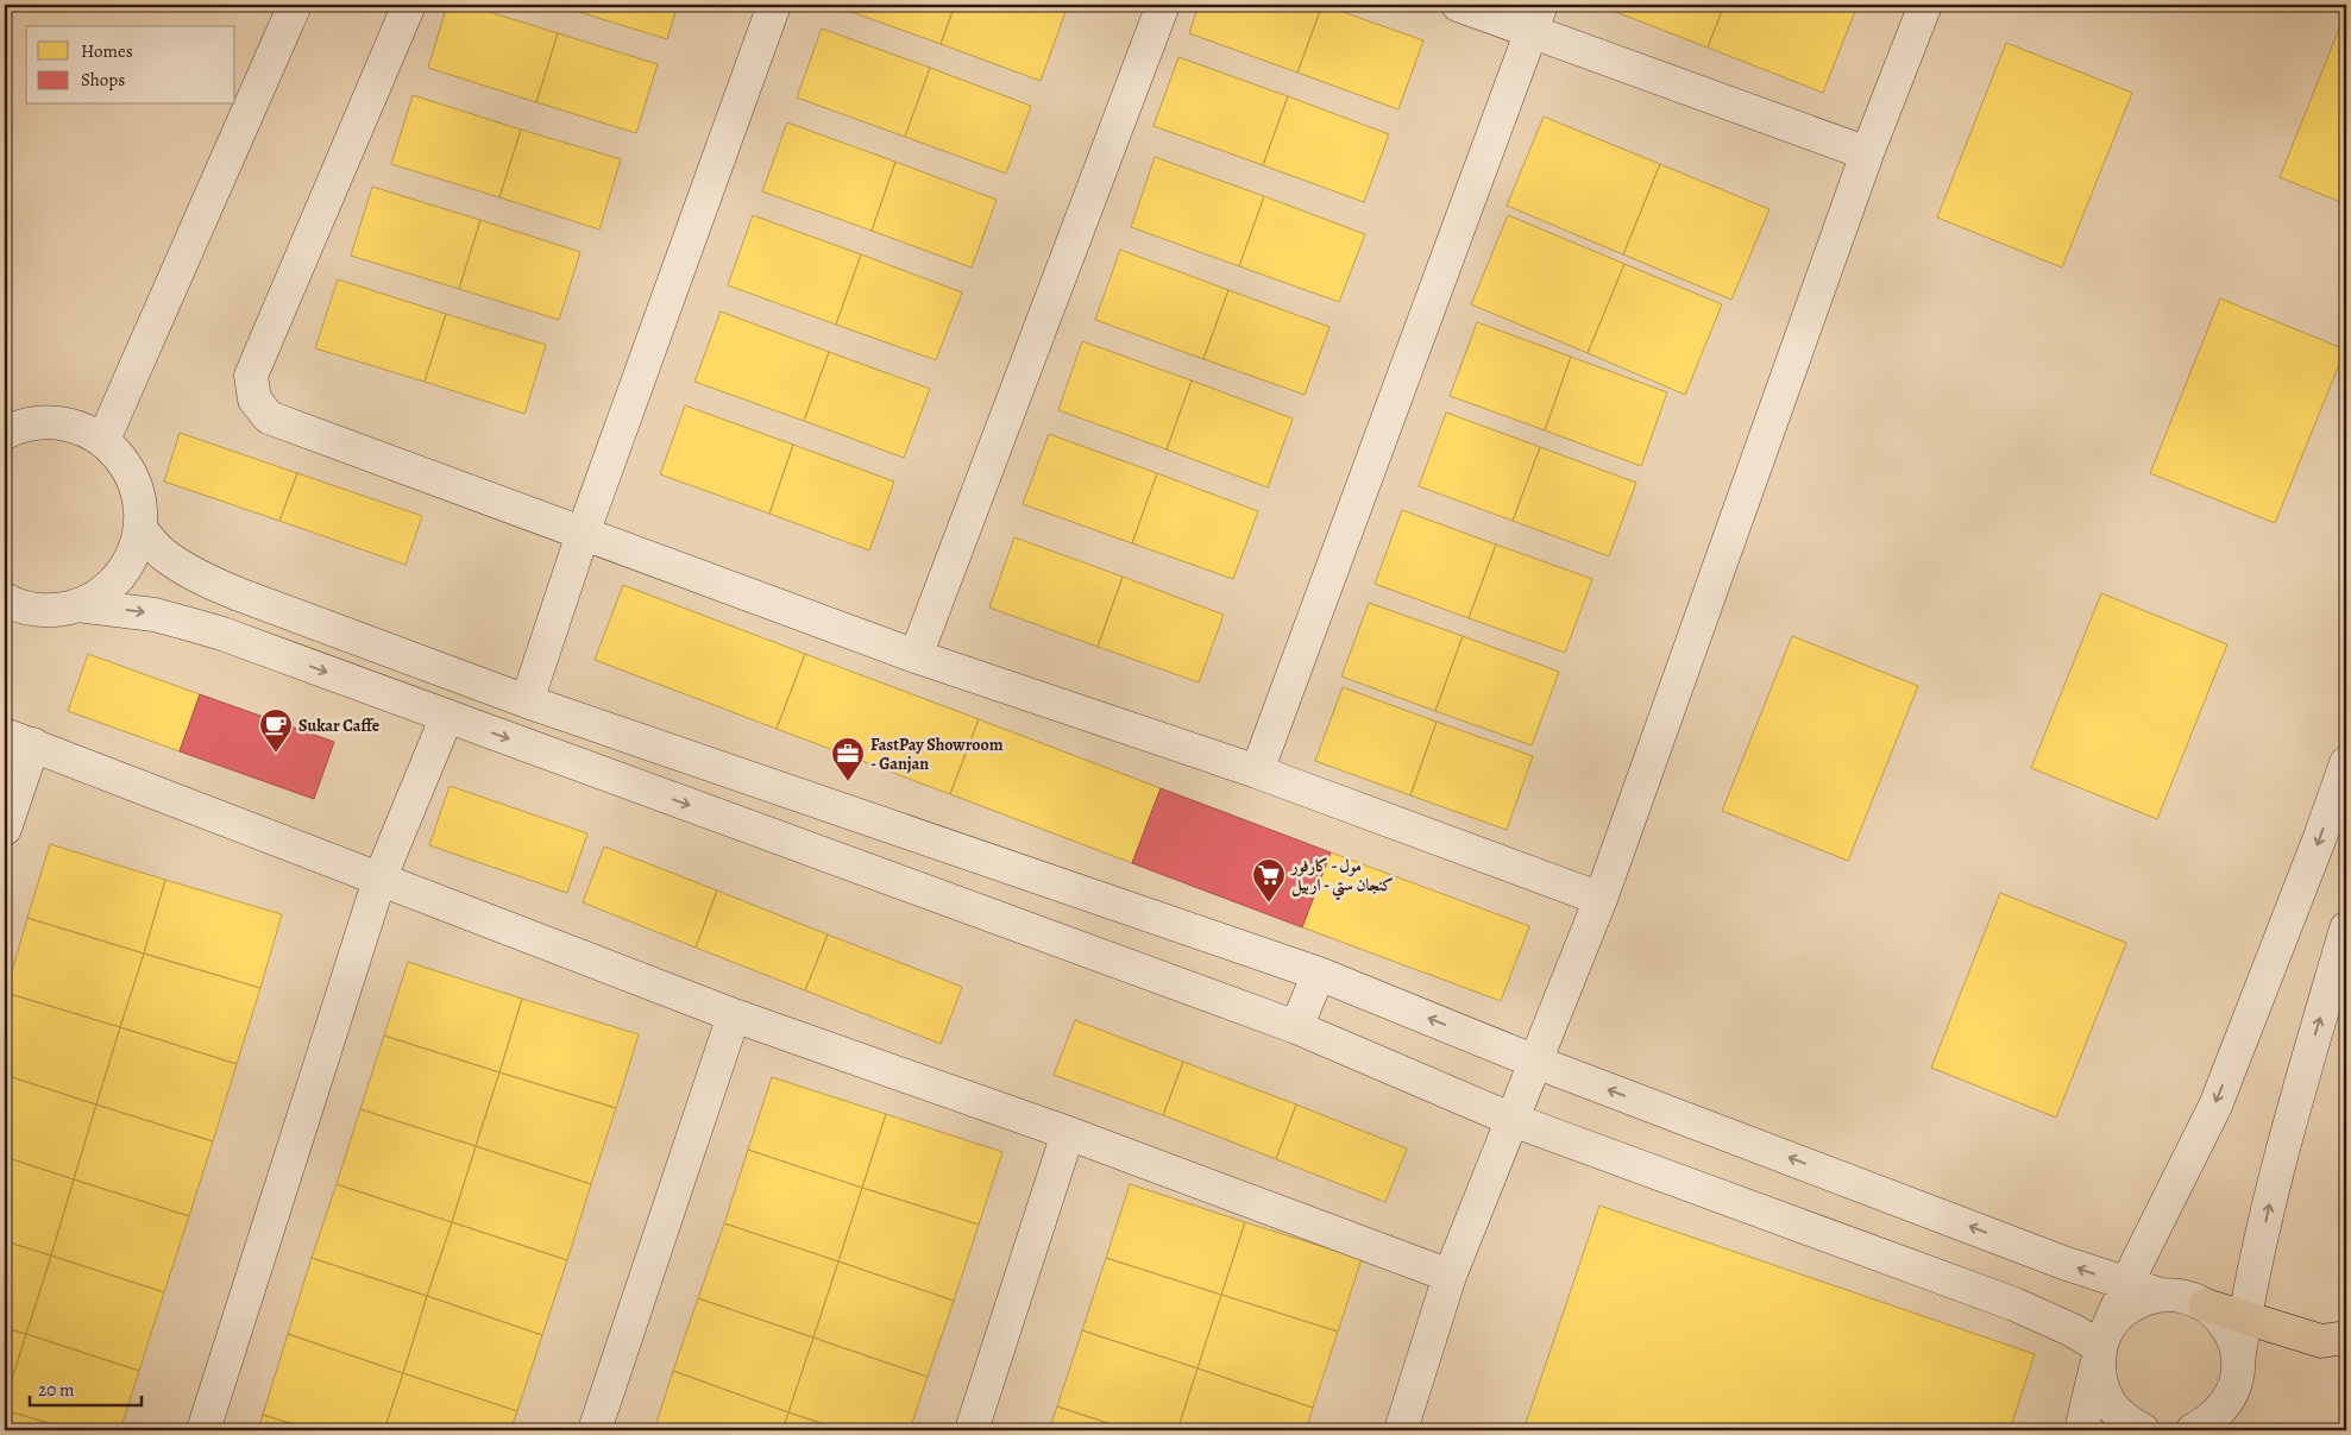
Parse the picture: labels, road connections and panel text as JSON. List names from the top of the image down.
{
  "places": {
    "cafe": ["Sukar Caffe"],
    "office": ["FastPay Showroom - Ganjan"],
    "supermarket": ["مول - كارفور كنجان ستي - اربيل"]
  },
  "legend": ["Homes", "Shops"],
  "scale_bar": "20 m"
}
